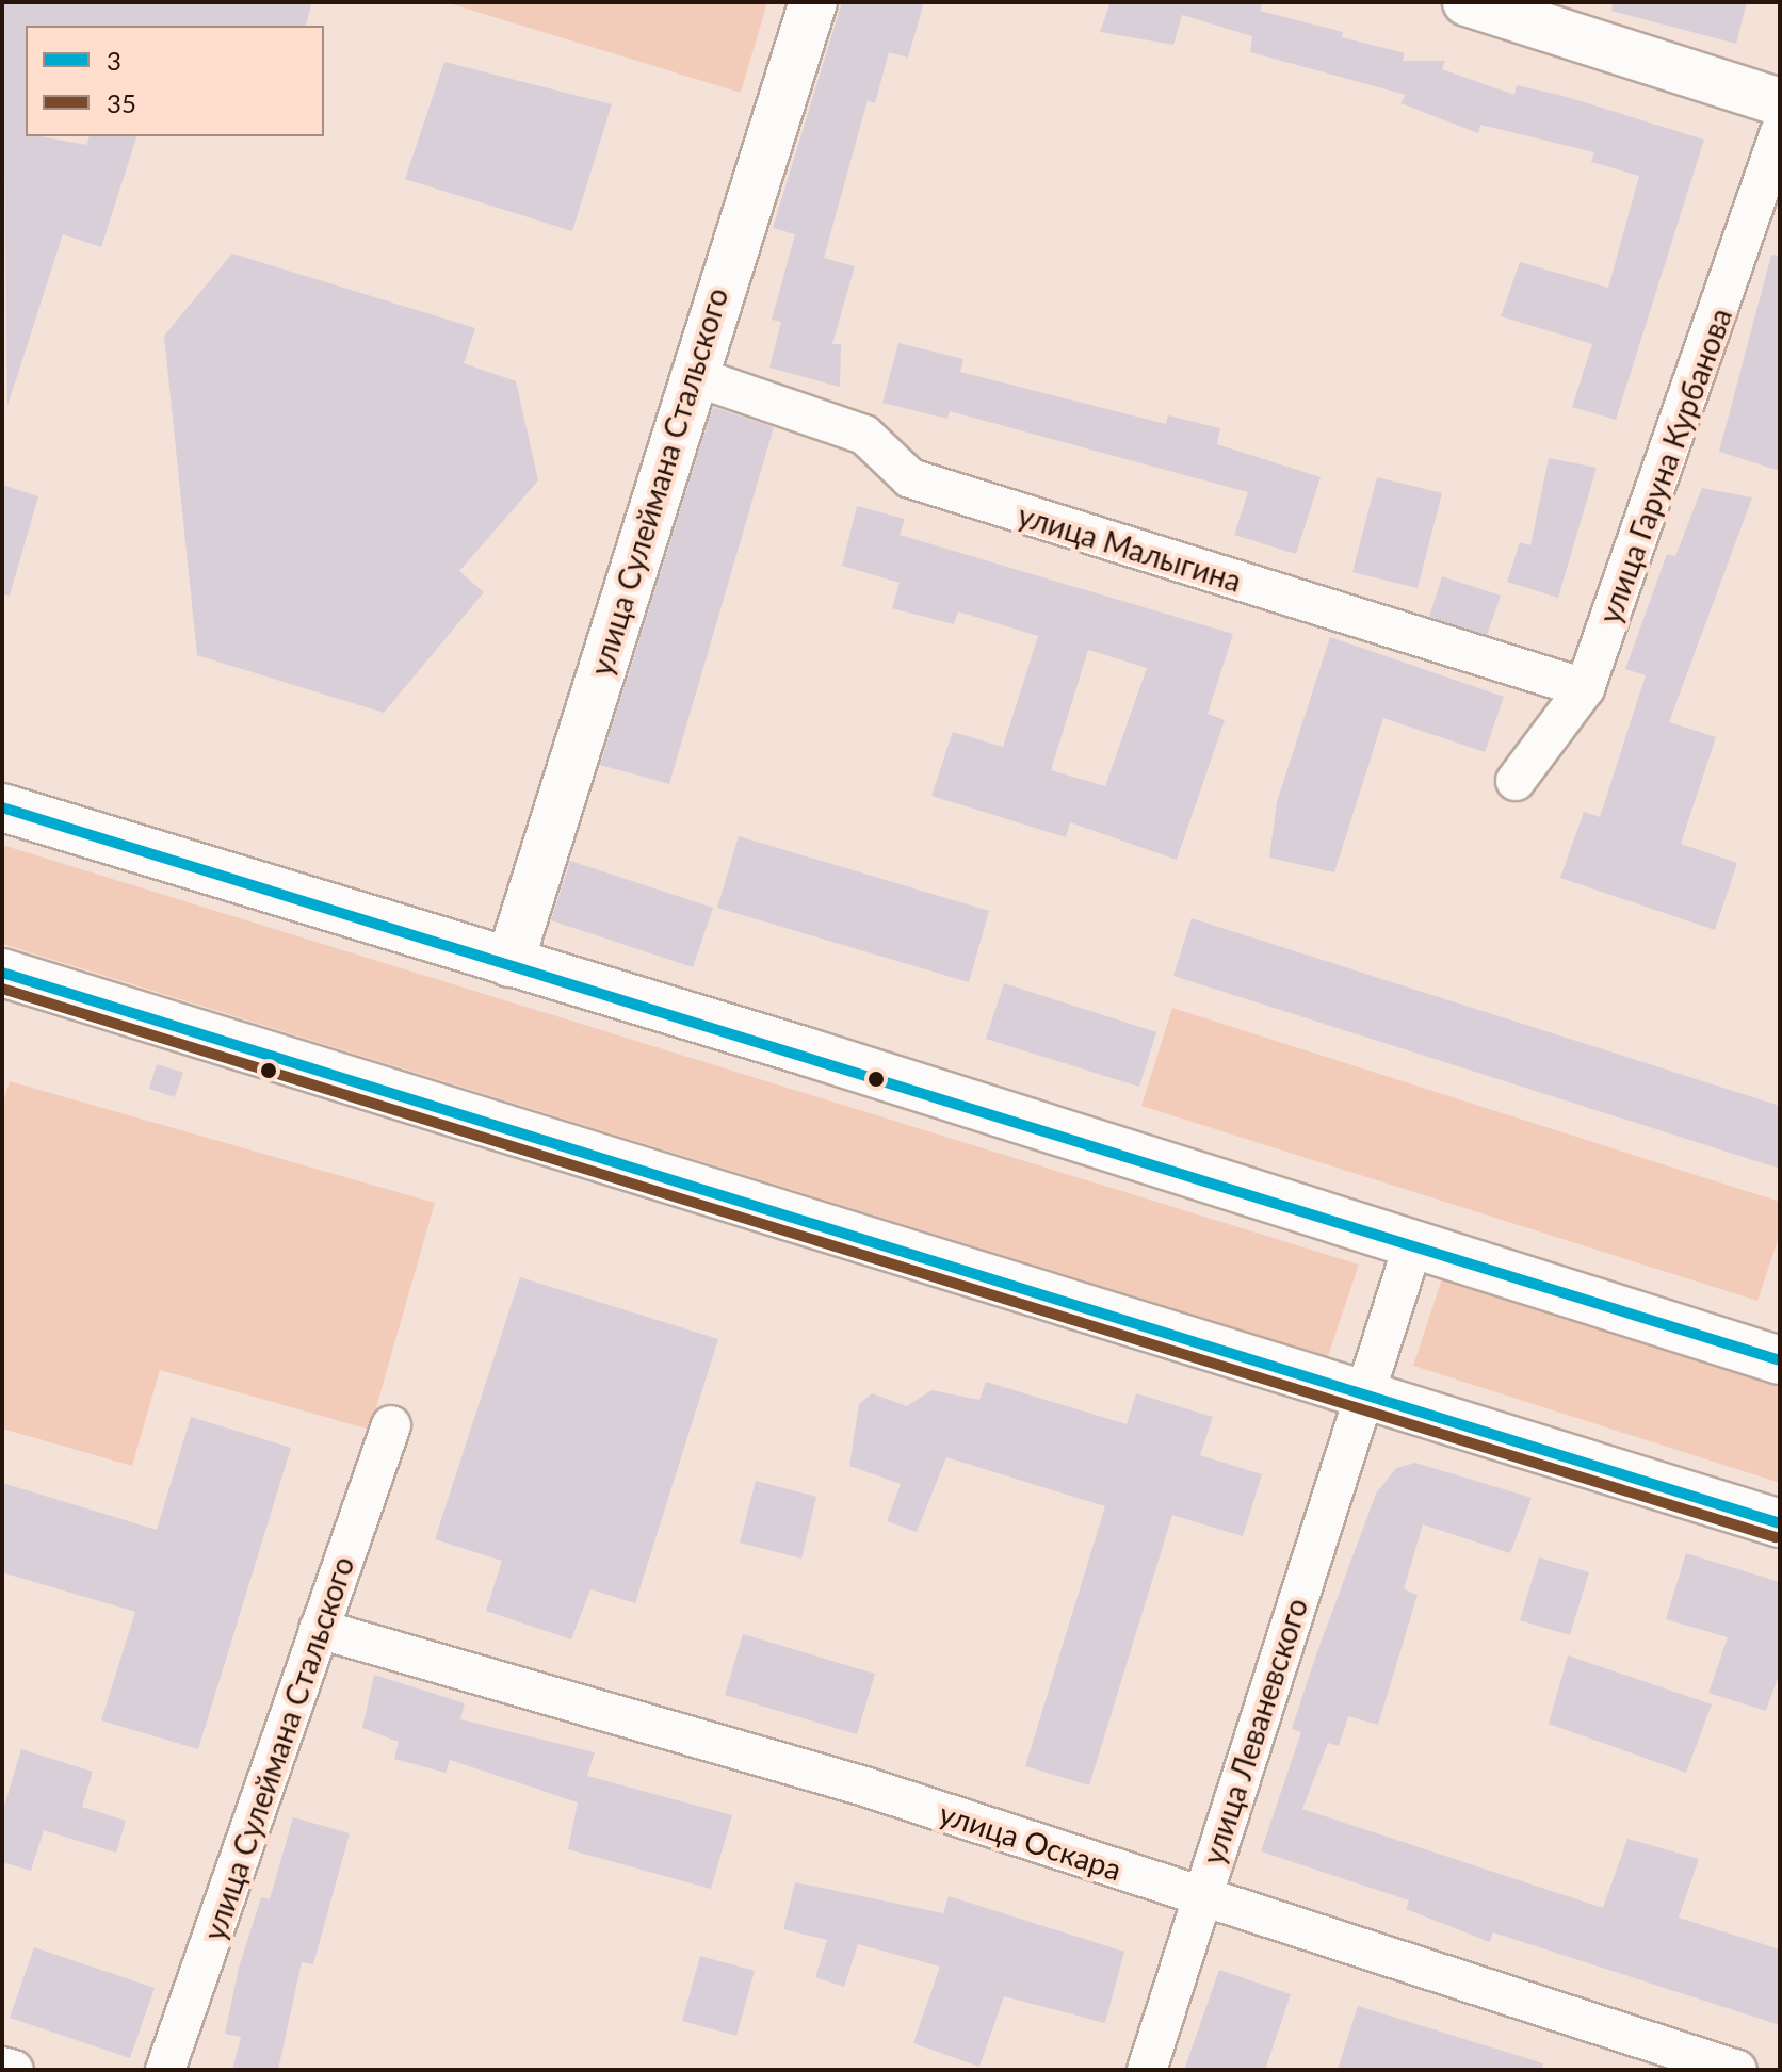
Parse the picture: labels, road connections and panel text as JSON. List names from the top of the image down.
{
  "streets": {
    "main road": ["улица Сулеймана Стальского"],
    "street": [
      "улица Гаруна Курбанова",
      "улица Малыгина",
      "улица Леваневского",
      "улица Оскара"
    ]
  },
  "crossings": [
    ["улица Гаруна Курбанова", "улица Малыгина"],
    ["улица Сулеймана Стальского", "улица Малыгина"],
    ["улица Сулеймана Стальского", "улица Оскара"],
    ["улица Леваневского", "улица Оскара"]
  ],
  "lines": ["transit line 3", "transit line 35"],
  "legend": ["3", "35"]
}
